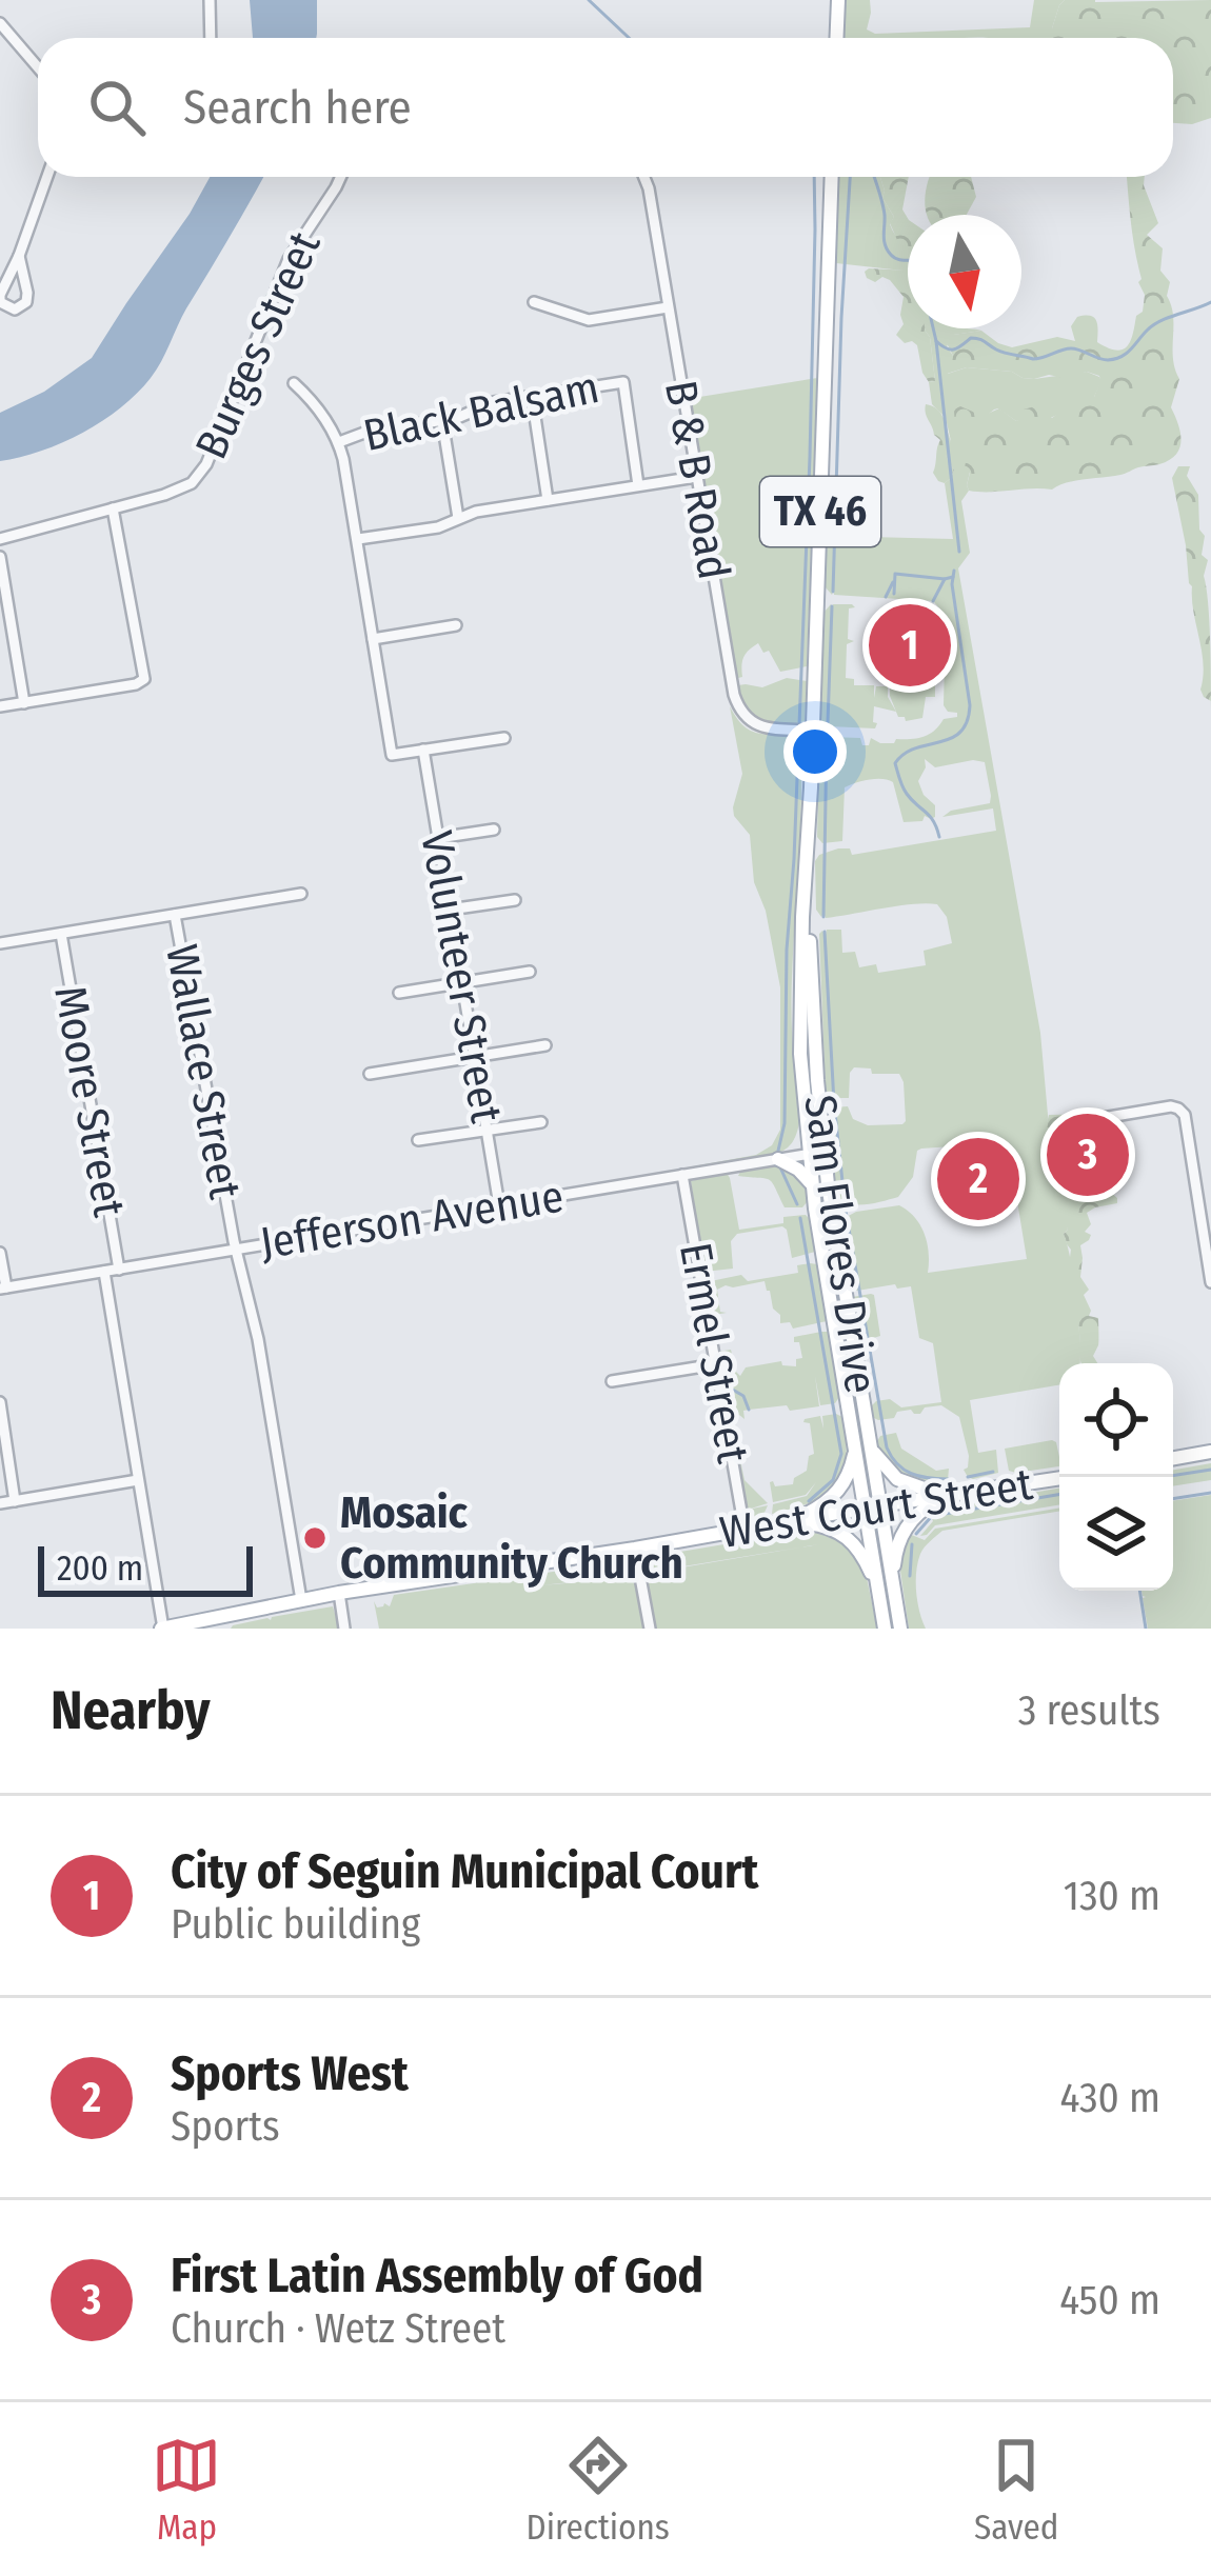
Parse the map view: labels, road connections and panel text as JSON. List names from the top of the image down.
{
  "streets": {
    "main road": ["TX 46", "Sam Flores Drive", "West Court Street"],
    "street": [
      "Burges Street",
      "Black Balsam",
      "B & B Road",
      "Volunteer Street",
      "Wallace Street",
      "Moore Street",
      "Jefferson Avenue",
      "Ermel Street"
    ]
  },
  "crossings": [
    ["B & B Road", "Sam Flores Drive"],
    ["Volunteer Street", "Jefferson Avenue"],
    ["Wallace Street", "Jefferson Avenue"],
    ["Wallace Street", "West Court Street"],
    ["Moore Street", "Jefferson Avenue"],
    ["Moore Street", "West Court Street"],
    ["Jefferson Avenue", "Sam Flores Drive"],
    ["Jefferson Avenue", "Ermel Street"],
    ["Sam Flores Drive", "West Court Street"],
    ["Ermel Street", "West Court Street"]
  ],
  "places": ["Mosaic Community Church"],
  "scale_bar": "200 m",
  "north": "bottom",
  "page": {
    "search": "Search here",
    "pins": ["1", "3", "2"],
    "scale": "200 m",
    "heading": ["Nearby", "3 results"],
    "list": [
      {
        "mark": "1",
        "name": "City of Seguin Municipal Court",
        "note": "Public building",
        "value": "130 m"
      },
      {
        "mark": "2",
        "name": "Sports West",
        "note": "Sports",
        "value": "430 m"
      },
      {
        "mark": "3",
        "name": "First Latin Assembly of God",
        "note": "Church · Wetz Street",
        "value": "450 m"
      }
    ],
    "nav": ["Map", "Directions", "Saved"]
  }
}
